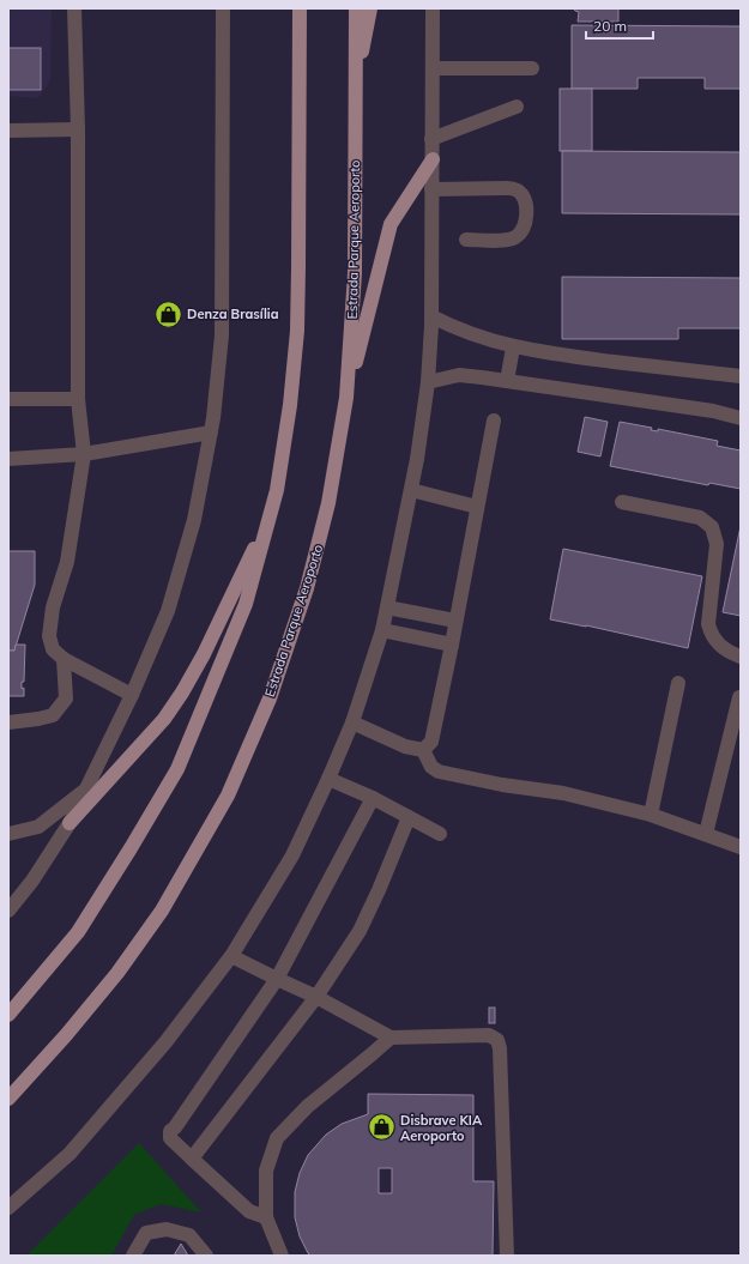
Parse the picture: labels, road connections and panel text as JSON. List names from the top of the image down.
{
  "streets": {
    "main road": ["Estrada Parque Aeroporto"]
  },
  "places": {
    "shop": ["Denza Brasília", "Disbrave KIA Aeroporto"]
  },
  "scale_bar": "20 m"
}
